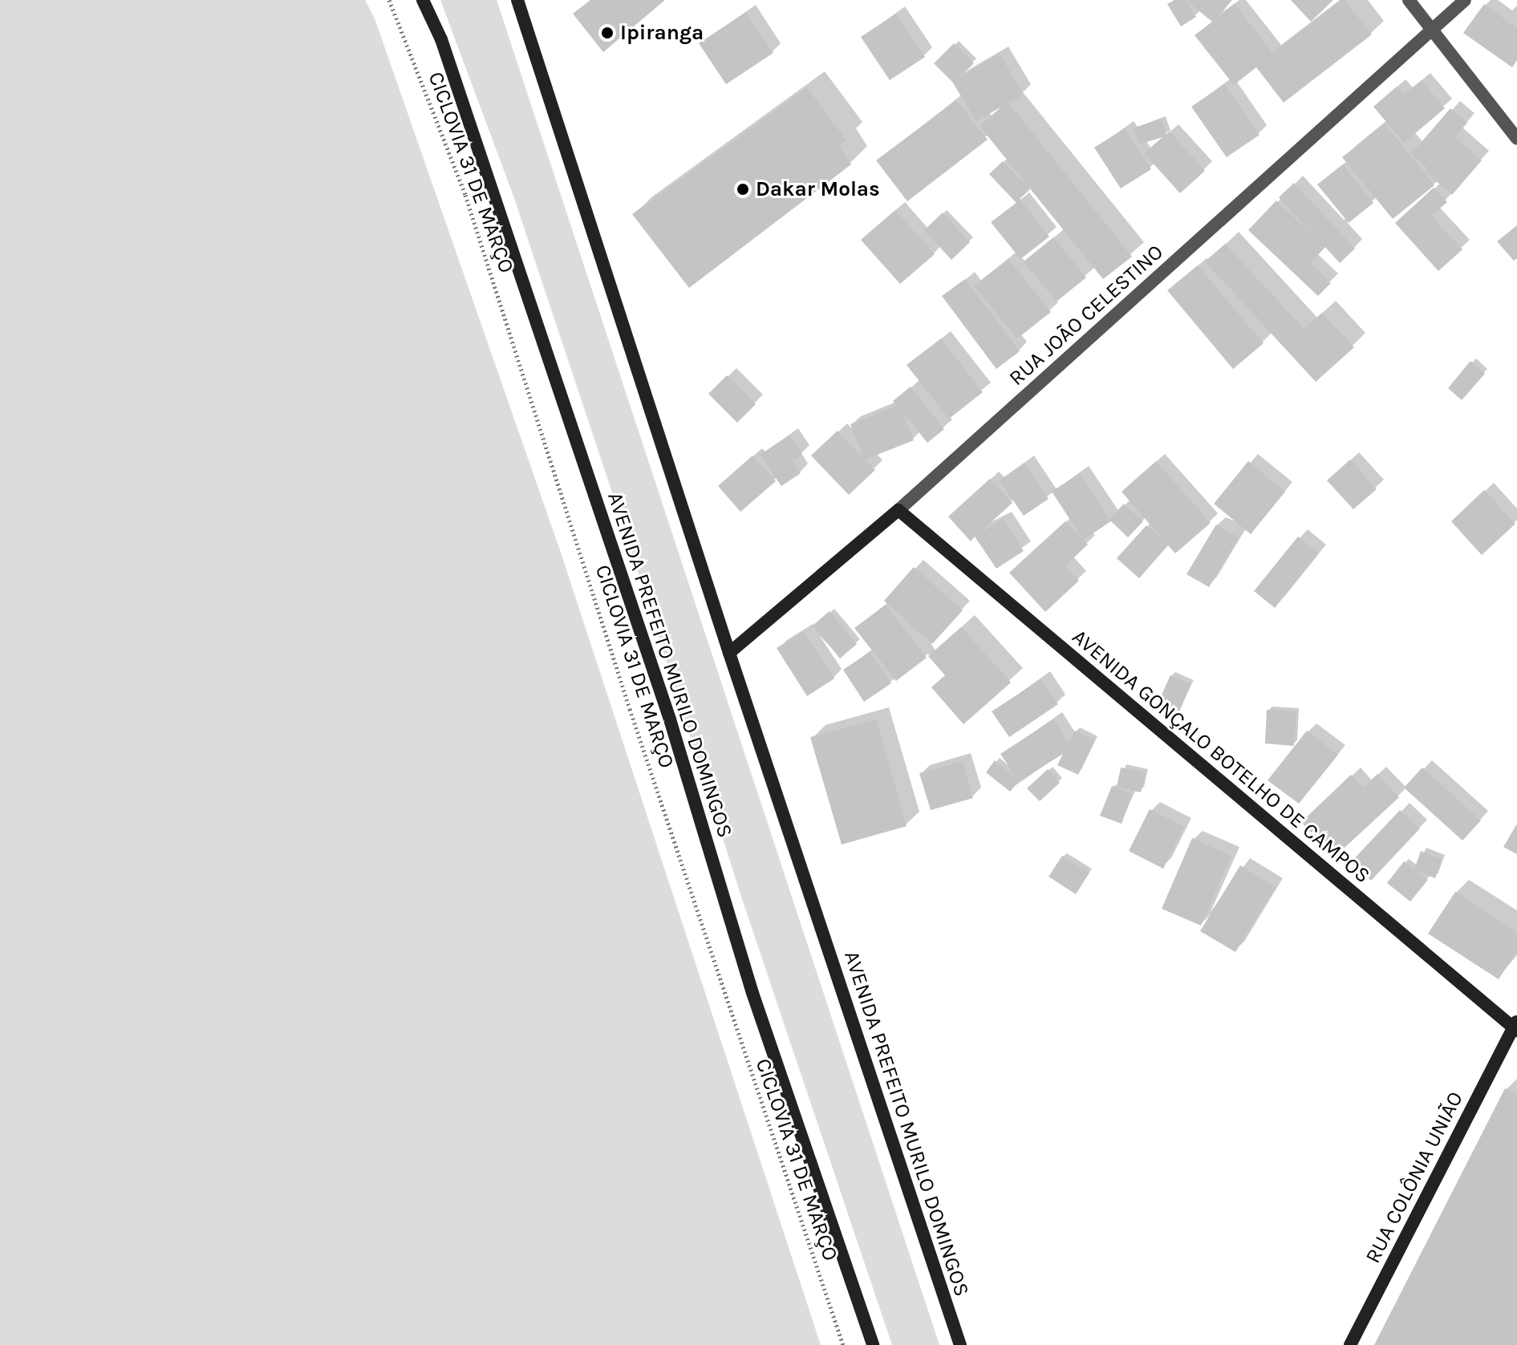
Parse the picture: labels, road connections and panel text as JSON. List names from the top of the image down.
{
  "streets": {
    "main road": [
      "RUA JOÃO CELESTINO",
      "AVENIDA PREFEITO MURILO DOMINGOS",
      "AVENIDA GONÇALO BOTELHO DE CAMPOS",
      "RUA COLÔNIA UNIÃO"
    ],
    "path": ["CICLOVIA 31 DE MARÇO"]
  },
  "crossings": [
    ["RUA JOÃO CELESTINO", "AVENIDA PREFEITO MURILO DOMINGOS"],
    ["RUA JOÃO CELESTINO", "AVENIDA GONÇALO BOTELHO DE CAMPOS"],
    ["AVENIDA GONÇALO BOTELHO DE CAMPOS", "RUA COLÔNIA UNIÃO"]
  ],
  "places": ["Ipiranga", "Dakar Molas"]
}
